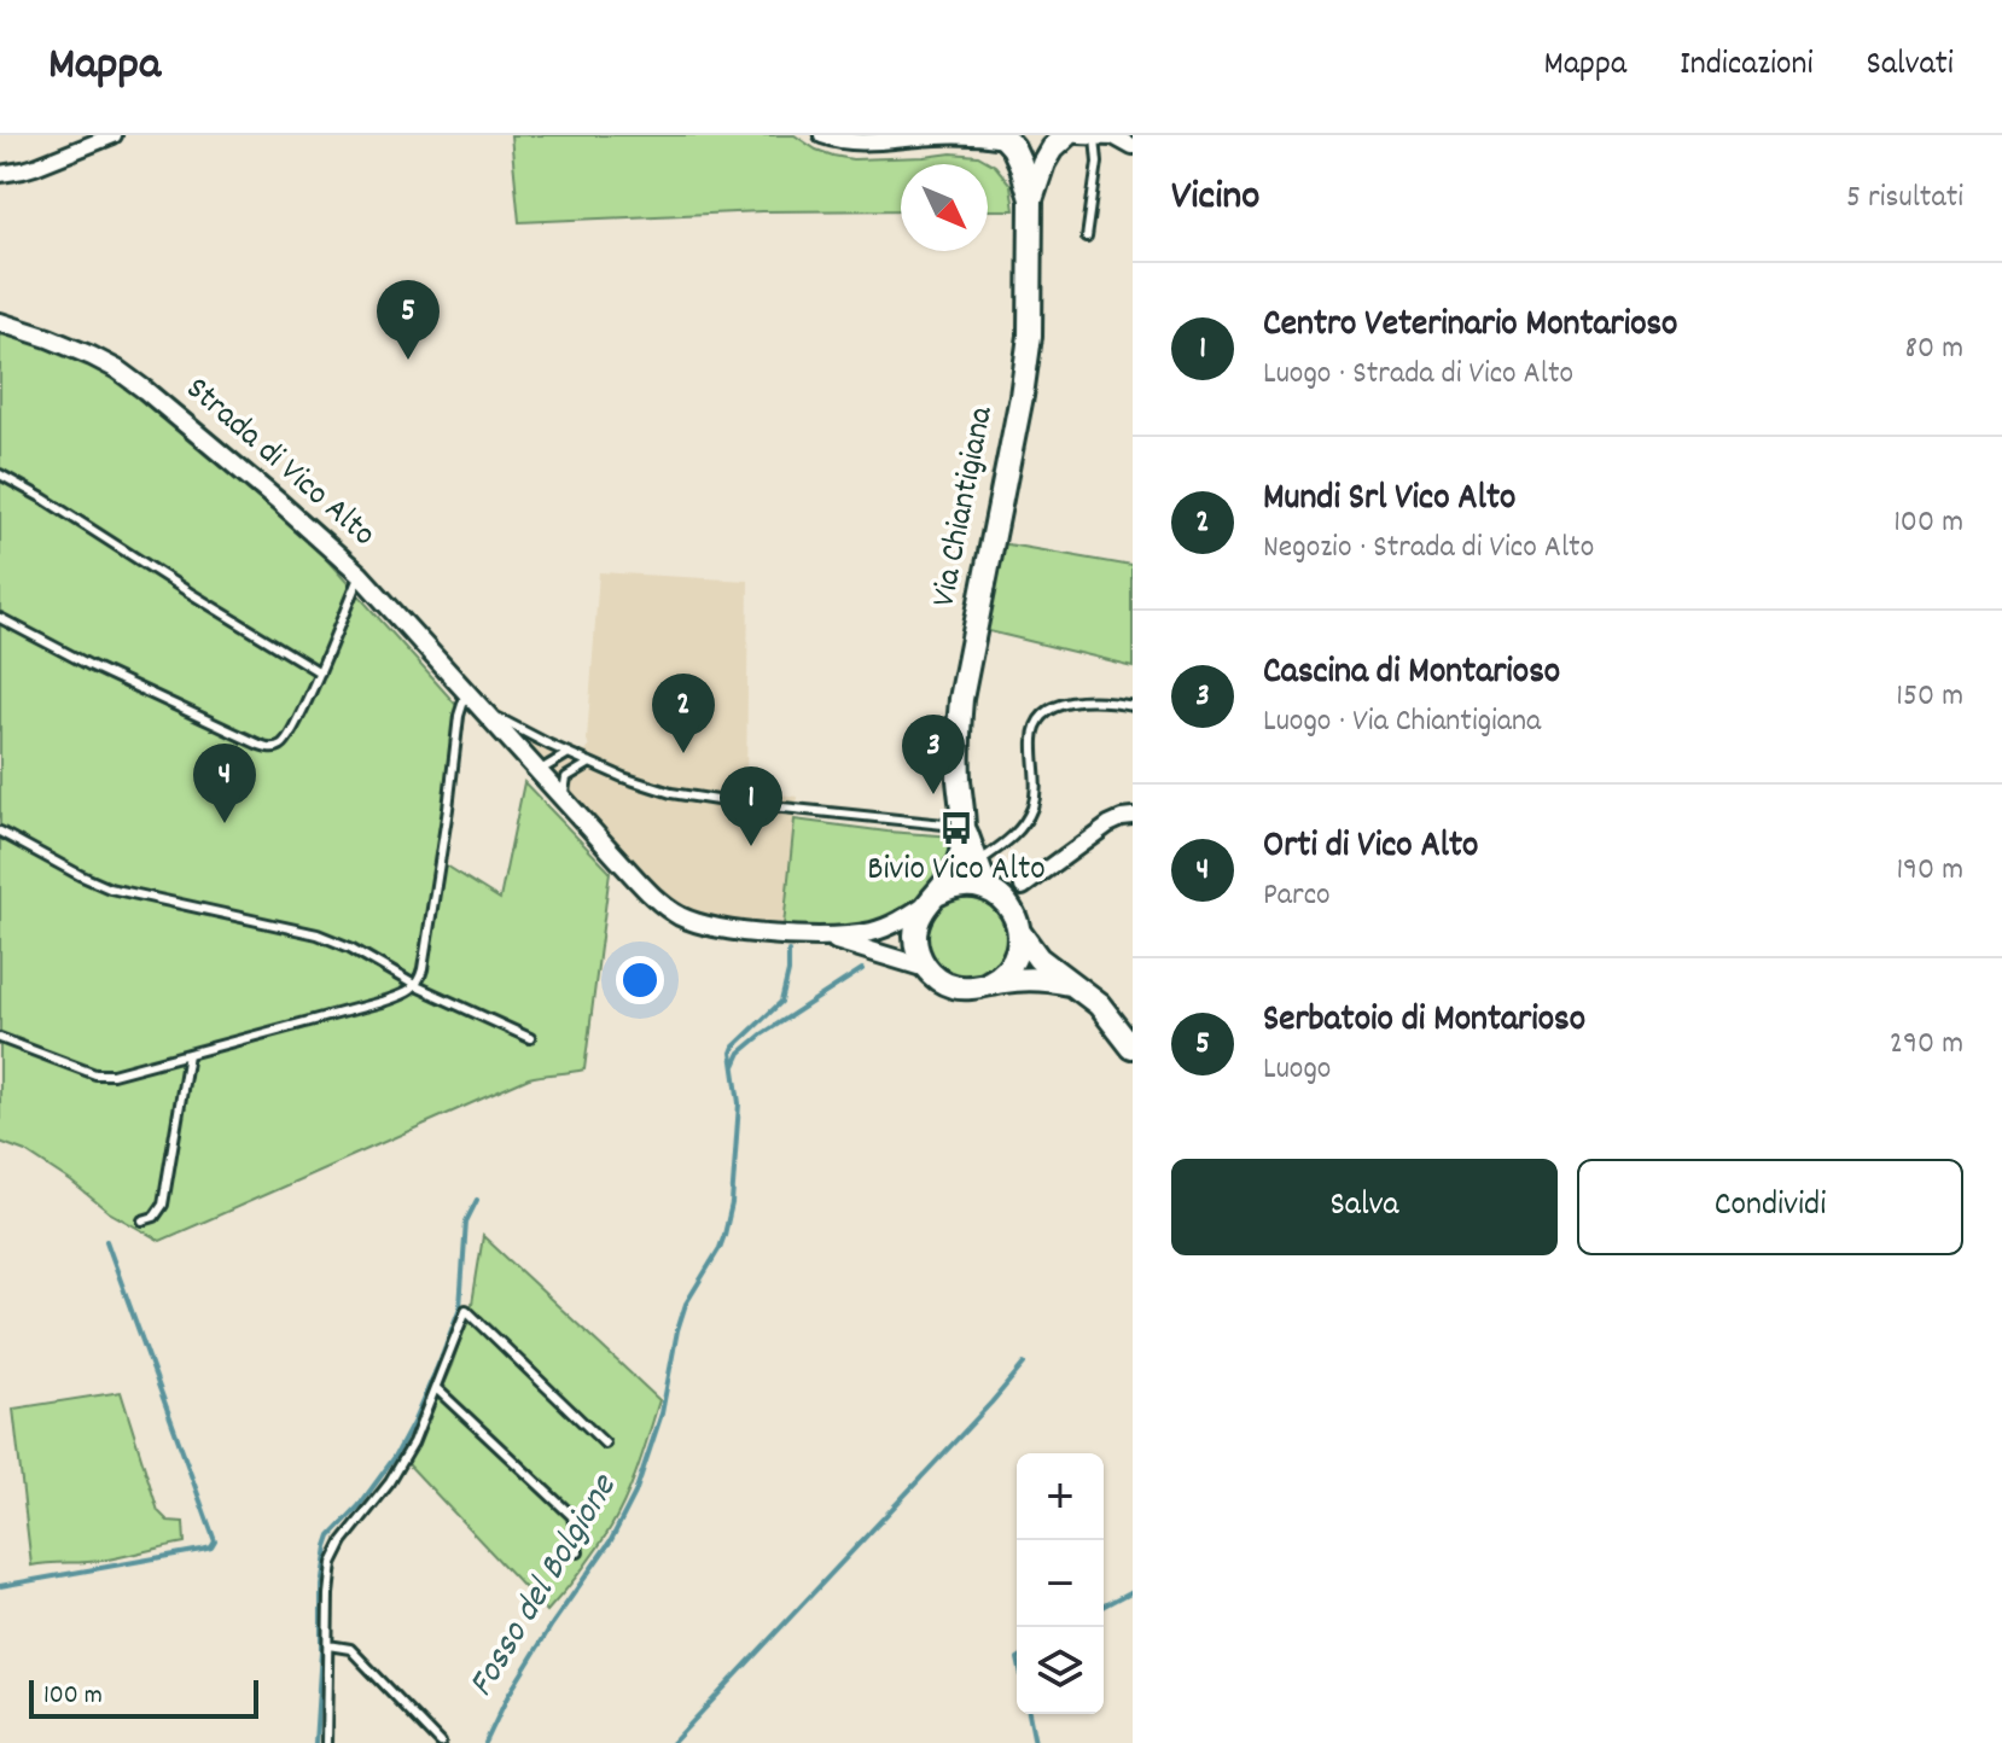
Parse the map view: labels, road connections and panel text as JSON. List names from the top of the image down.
{
  "streets": {
    "main road": ["Via Chiantigiana"],
    "street": ["Strada di Vico Alto"]
  },
  "crossings": [
    ["Strada di Vico Alto", "Via Chiantigiana"]
  ],
  "water": ["Fosso del Bolgione"],
  "places": {
    "bus stop": ["Bivio Vico Alto"]
  },
  "scale_bar": "100 m",
  "north": "bottom right",
  "page": {
    "header": "Mappa",
    "nav": ["Mappa", "Indicazioni", "Salvati"],
    "heading": ["Vicino", "5 risultati"],
    "list": [
      {
        "mark": "1",
        "name": "Centro Veterinario Montarioso",
        "note": "Luogo · Strada di Vico Alto",
        "value": "80 m"
      },
      {
        "mark": "2",
        "name": "Mundi Srl Vico Alto",
        "note": "Negozio · Strada di Vico Alto",
        "value": "100 m"
      },
      {
        "mark": "3",
        "name": "Cascina di Montarioso",
        "note": "Luogo · Via Chiantigiana",
        "value": "150 m"
      },
      {
        "mark": "4",
        "name": "Orti di Vico Alto",
        "note": "Parco",
        "value": "190 m"
      },
      {
        "mark": "5",
        "name": "Serbatoio di Montarioso",
        "note": "Luogo",
        "value": "290 m"
      }
    ],
    "pins": [
      "5",
      "2",
      "3",
      "4",
      "1"
    ],
    "buttons": ["Salva", "Condividi"],
    "map_buttons": ["+", "−"],
    "scale": "100 m"
  }
}
